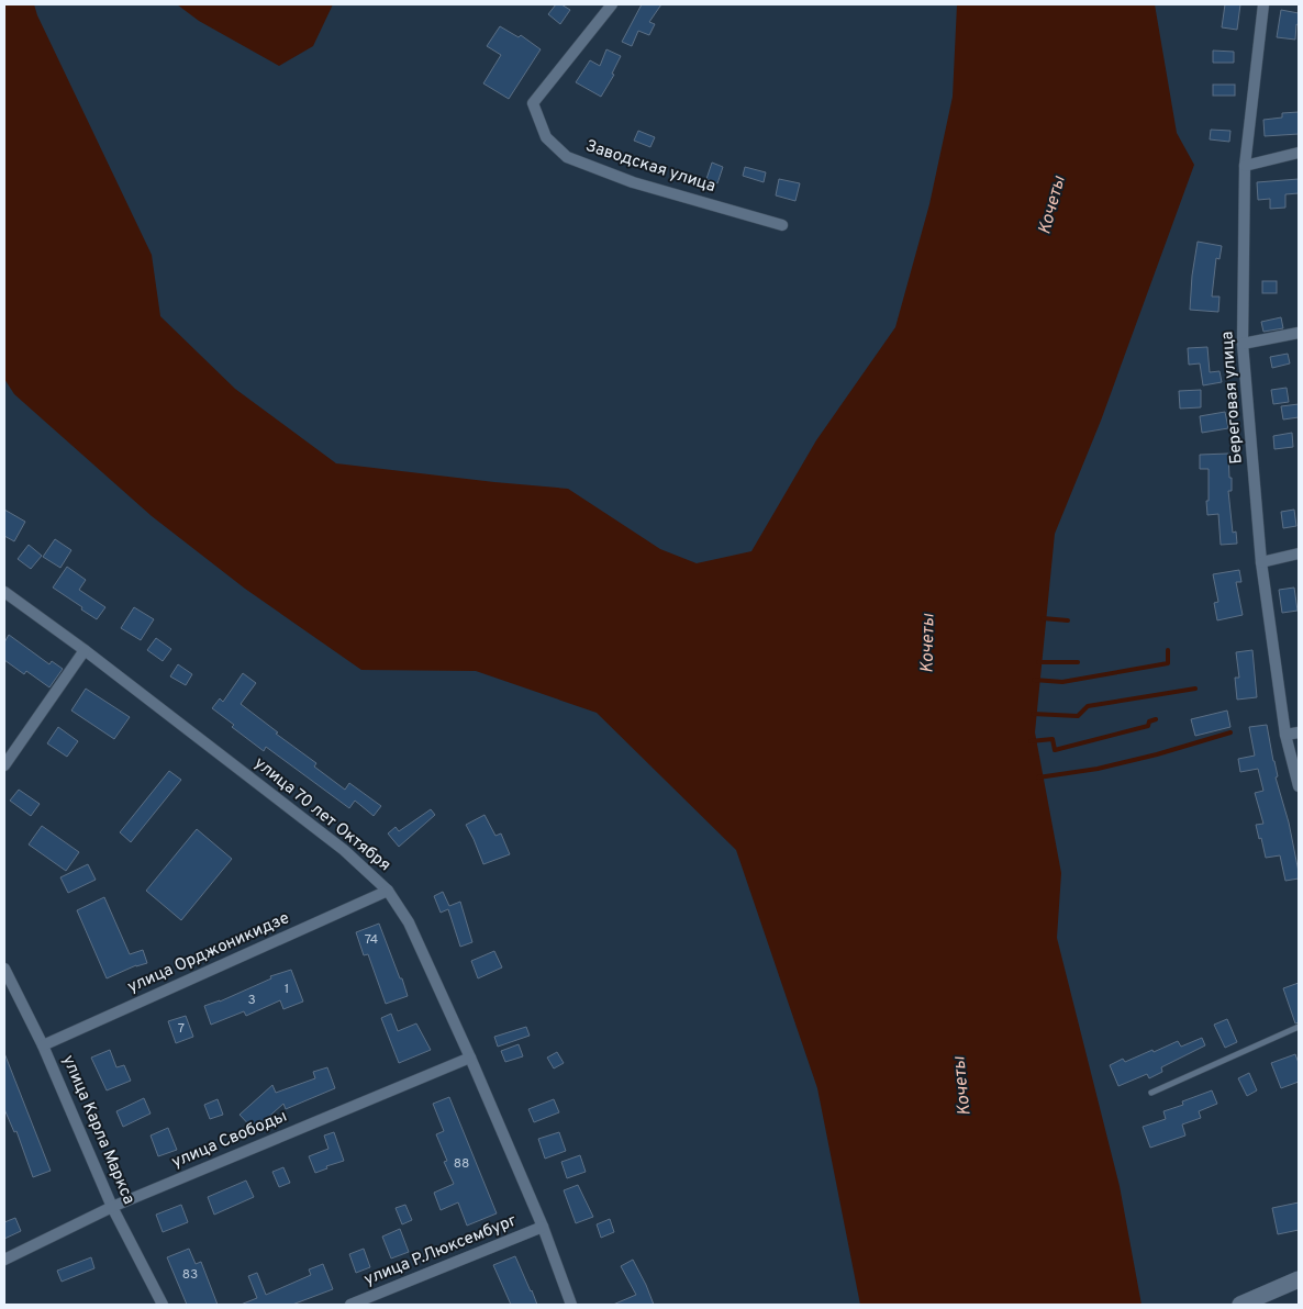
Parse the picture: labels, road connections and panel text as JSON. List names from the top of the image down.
{
  "streets": {
    "street": [
      "Заводская улица",
      "Береговая улица",
      "улица 70 лет Октября",
      "улица Орджоникидзе",
      "улица Карла Маркса",
      "улица Свободы",
      "улица Р.Люксембург"
    ]
  },
  "crossings": [
    ["улица 70 лет Октября", "улица Орджоникидзе"],
    ["улица 70 лет Октября", "улица Свободы"],
    ["улица 70 лет Октября", "улица Р.Люксембург"],
    ["улица Орджоникидзе", "улица Карла Маркса"],
    ["улица Карла Маркса", "улица Свободы"]
  ],
  "water": ["Кочеты"],
  "house_numbers": [
    "74",
    "1",
    "3",
    "7",
    "88",
    "83"
  ]
}
